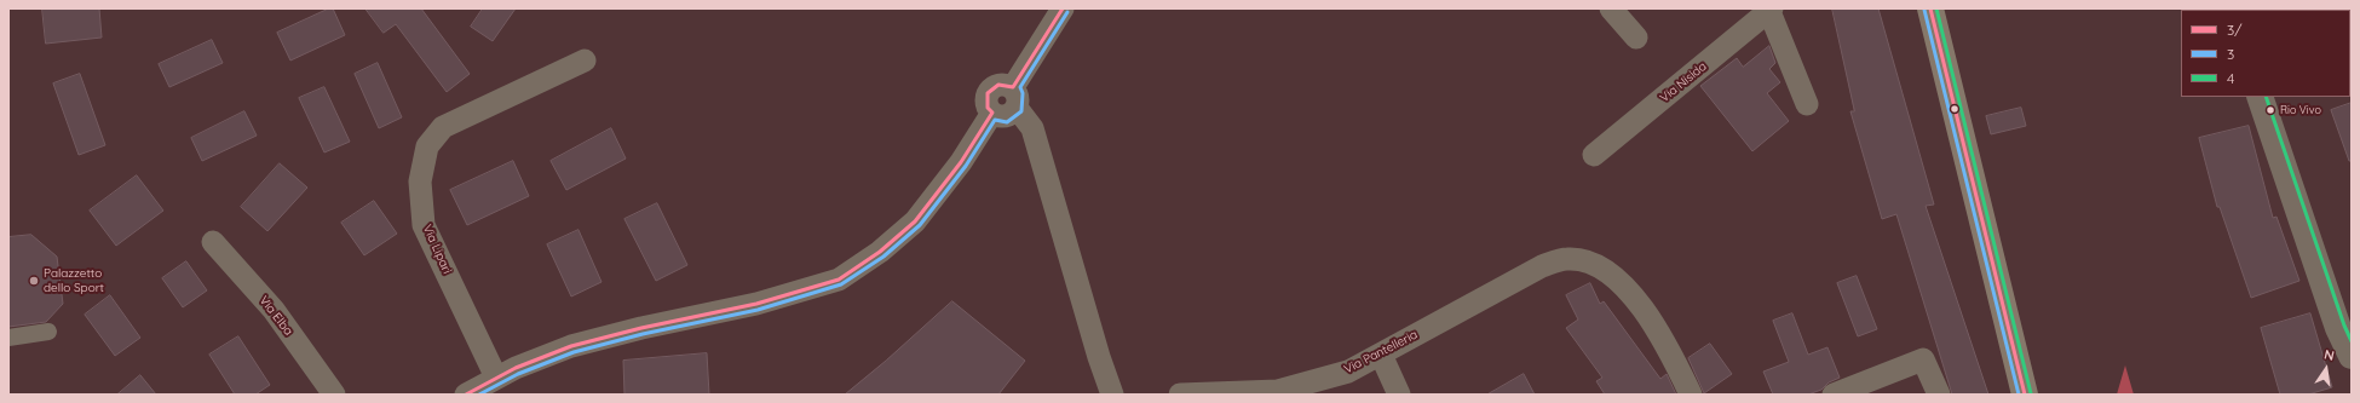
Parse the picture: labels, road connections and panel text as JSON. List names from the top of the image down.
{
  "streets": {
    "street": [
      "Via Nisida",
      "Via Lipari",
      "Via Elba",
      "Via Pantelleria"
    ]
  },
  "places": ["Rio Vivo", "Palazzetto dello Sport"],
  "lines": ["transit line 3/", "transit line 4", "transit line 3"],
  "legend": ["3/", "3", "4"],
  "north": "top"
}
